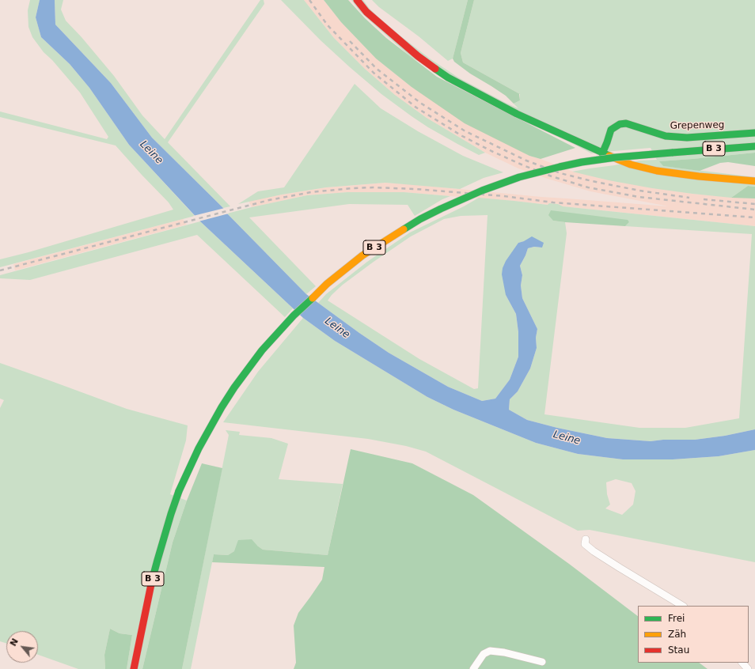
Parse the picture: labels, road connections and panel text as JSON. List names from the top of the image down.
{
  "streets": {
    "main road": ["Grepenweg", "B 3"]
  },
  "water": ["Leine"],
  "legend": ["Frei", "Zäh", "Stau"],
  "north": "top left"
}
